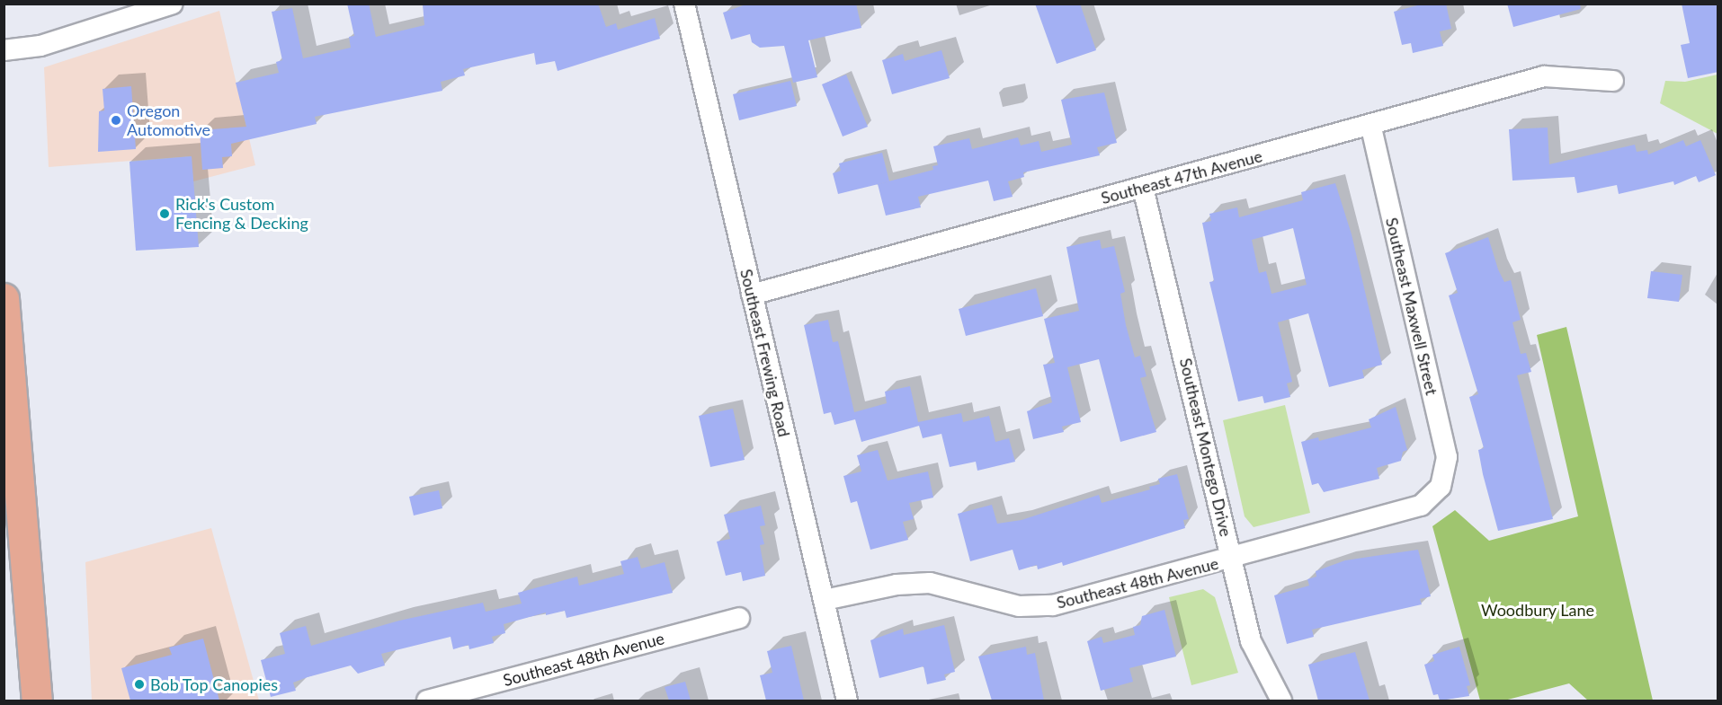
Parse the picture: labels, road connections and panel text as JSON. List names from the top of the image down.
{
  "streets": {
    "street": [
      "Southeast 47th Avenue",
      "Southeast Maxwell Street",
      "Southeast Frewing Road",
      "Southeast Montego Drive",
      "Southeast 48th Avenue"
    ]
  },
  "crossings": [
    ["Southeast 47th Avenue", "Southeast Maxwell Street"],
    ["Southeast 47th Avenue", "Southeast Frewing Road"],
    ["Southeast 47th Avenue", "Southeast Montego Drive"],
    ["Southeast Maxwell Street", "Southeast 48th Avenue"],
    ["Southeast Frewing Road", "Southeast 48th Avenue"],
    ["Southeast Montego Drive", "Southeast 48th Avenue"]
  ],
  "parks": ["Woodbury Lane"],
  "places": ["Oregon Automotive", "Rick's Custom Fencing & Decking", "Bob Top Canopies"]
}
